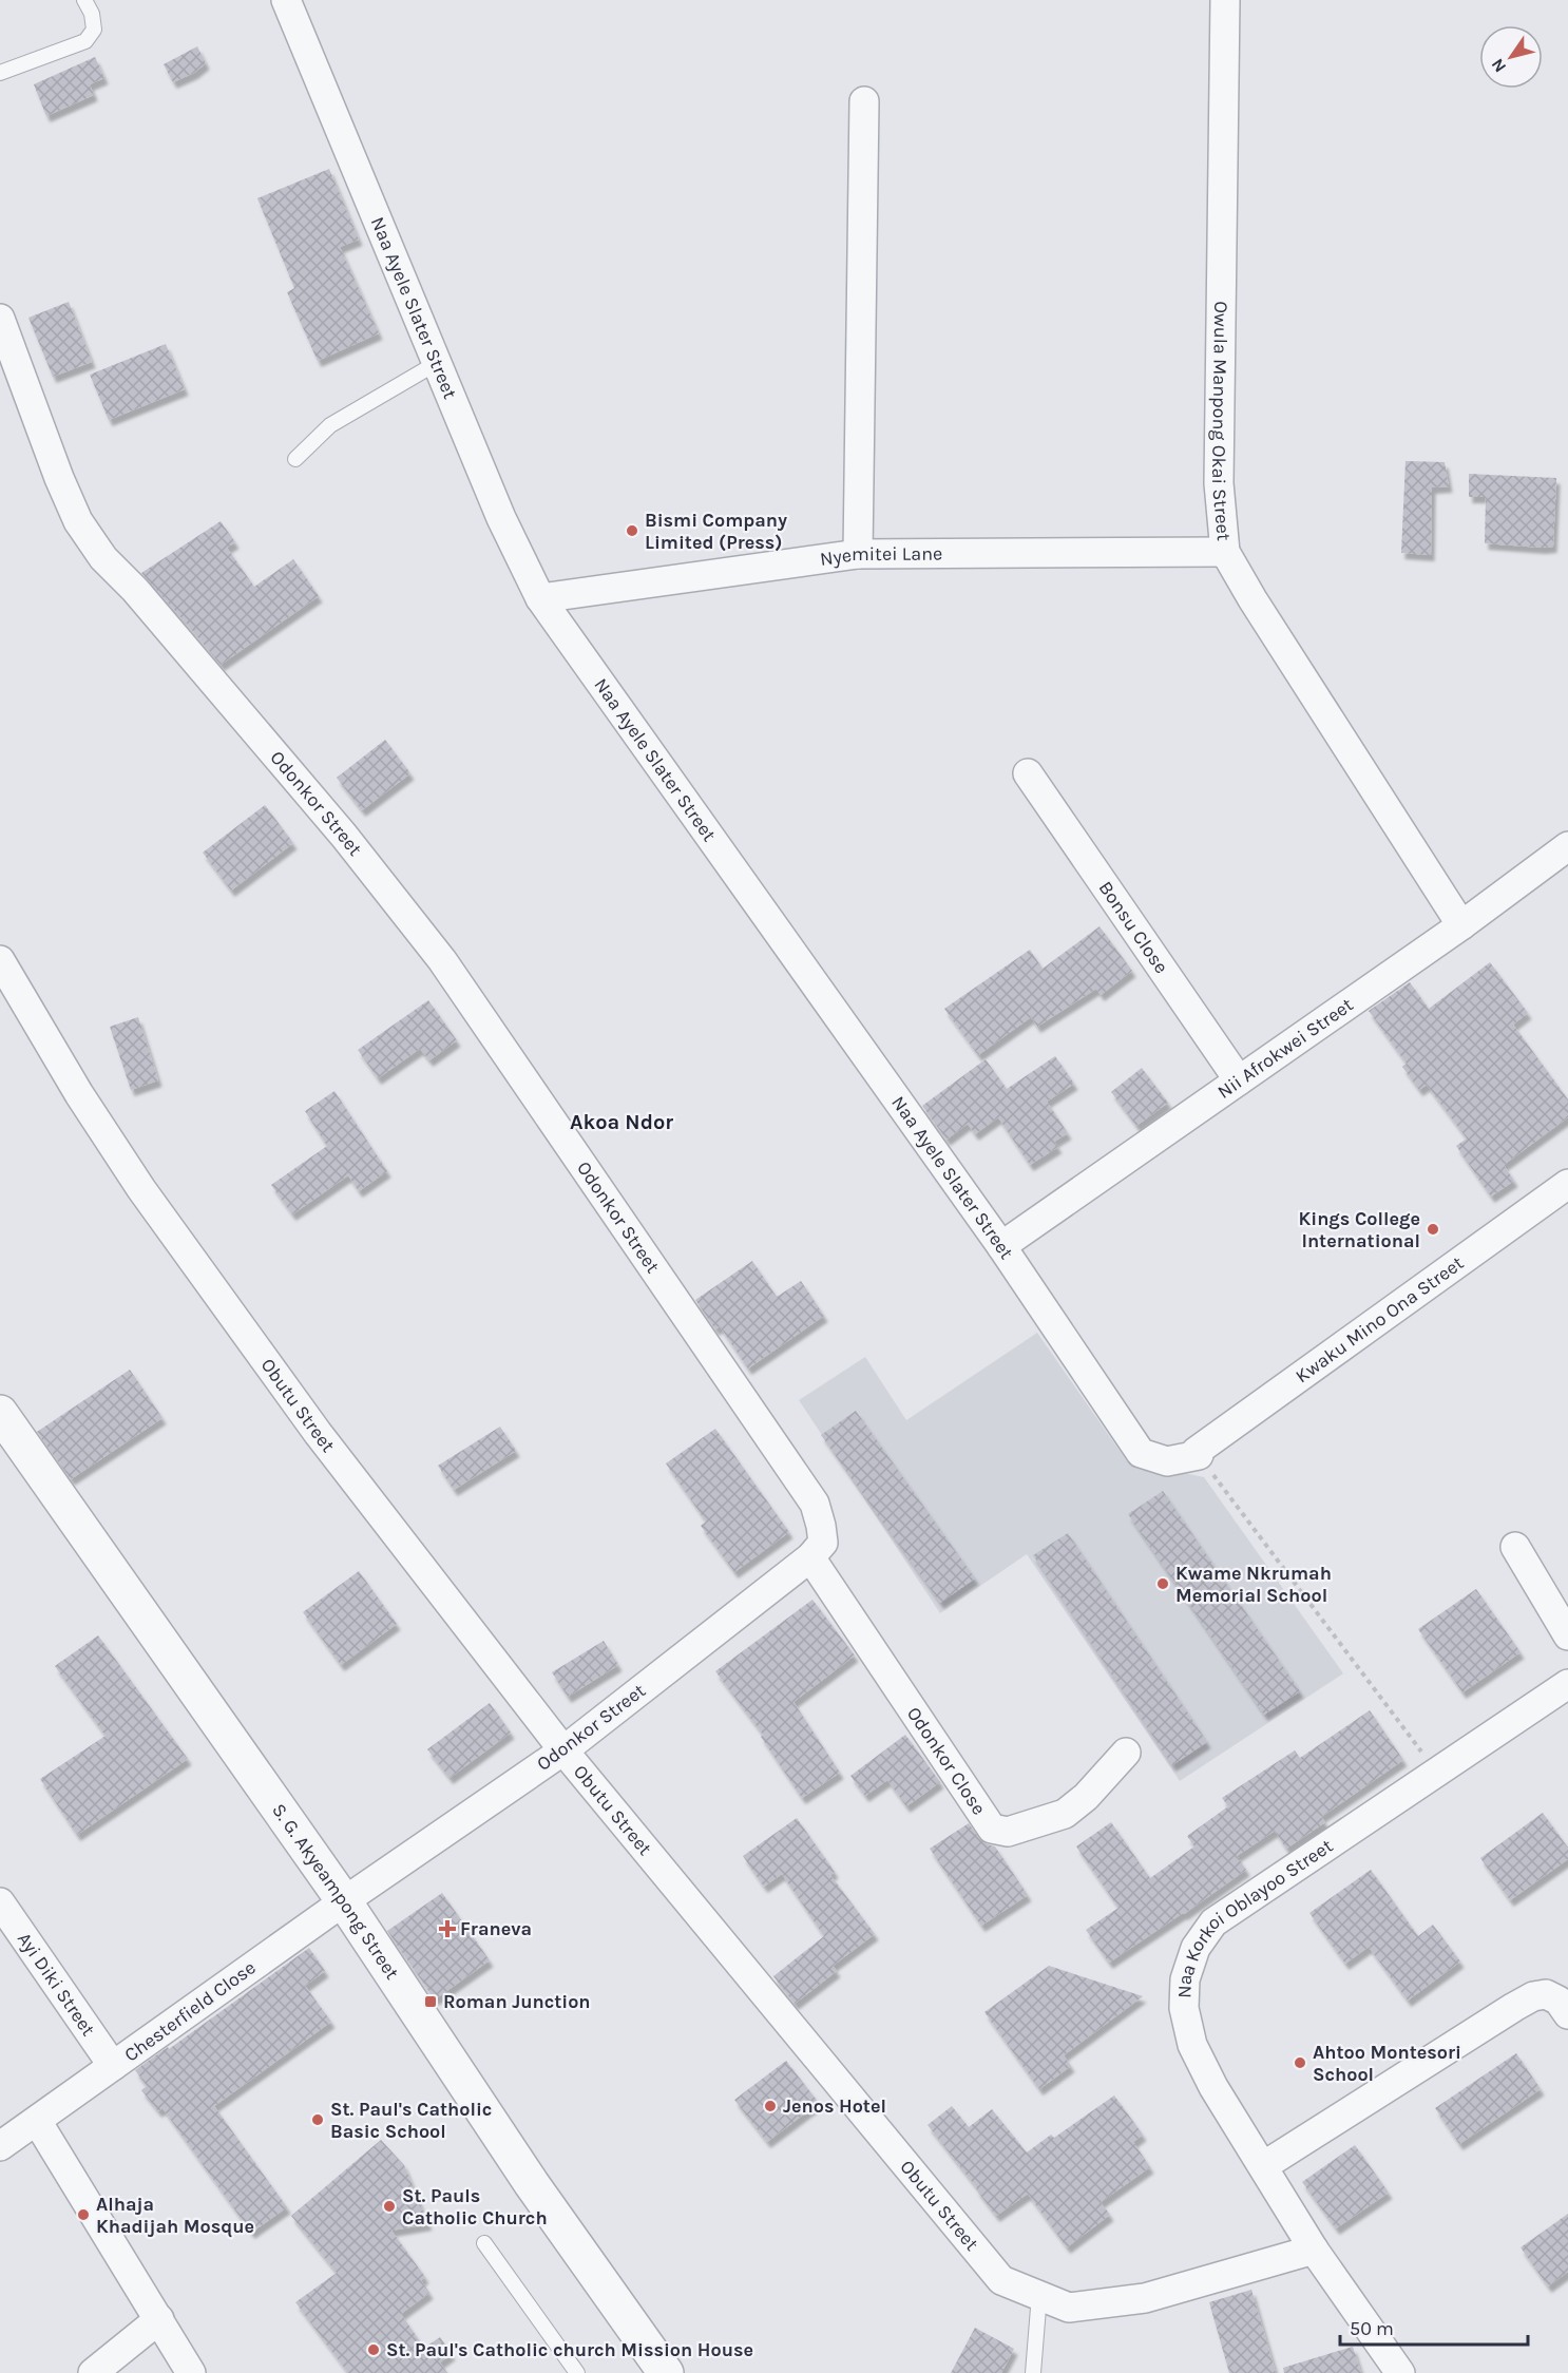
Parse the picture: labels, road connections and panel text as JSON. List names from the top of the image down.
{
  "streets": {
    "street": [
      "Naa Ayele Slater Street",
      "Owula Manpong Okai Street",
      "Nyemitei Lane",
      "Odonkor Street",
      "Bonsu Close",
      "Nii Afrokwei Street",
      "Kwaku Mino Ona Street",
      "Obutu Street",
      "Odonkor Close",
      "S. G. Akyeampong Street",
      "Naa Korkoi Oblayoo Street",
      "Ayi Diki Street",
      "Chesterfield Close"
    ]
  },
  "crossings": [
    ["Naa Ayele Slater Street", "Nyemitei Lane"],
    ["Naa Ayele Slater Street", "Nii Afrokwei Street"],
    ["Naa Ayele Slater Street", "Kwaku Mino Ona Street"],
    ["Owula Manpong Okai Street", "Nyemitei Lane"],
    ["Owula Manpong Okai Street", "Nii Afrokwei Street"],
    ["Odonkor Street", "Obutu Street"],
    ["Odonkor Street", "Odonkor Close"],
    ["Odonkor Street", "S. G. Akyeampong Street"],
    ["Odonkor Street", "Chesterfield Close"],
    ["Bonsu Close", "Nii Afrokwei Street"],
    ["Obutu Street", "Naa Korkoi Oblayoo Street"],
    ["S. G. Akyeampong Street", "Chesterfield Close"],
    ["Ayi Diki Street", "Chesterfield Close"]
  ],
  "districts": ["Akoa Ndor"],
  "places": {
    "other": [
      "Bismi Company Limited (Press)",
      "Kings College International",
      "Kwame Nkrumah Memorial School",
      "Ahtoo Montesori School",
      "Jenos Hotel",
      "St. Paul's Catholic Basic School",
      "St. Pauls Catholic Church",
      "Alhaja Khadijah Mosque",
      "St. Paul's Catholic church Mission House"
    ],
    "health": ["Franeva"],
    "transit": ["Roman Junction"]
  },
  "scale_bar": "50 m",
  "north": "bottom left"
}
